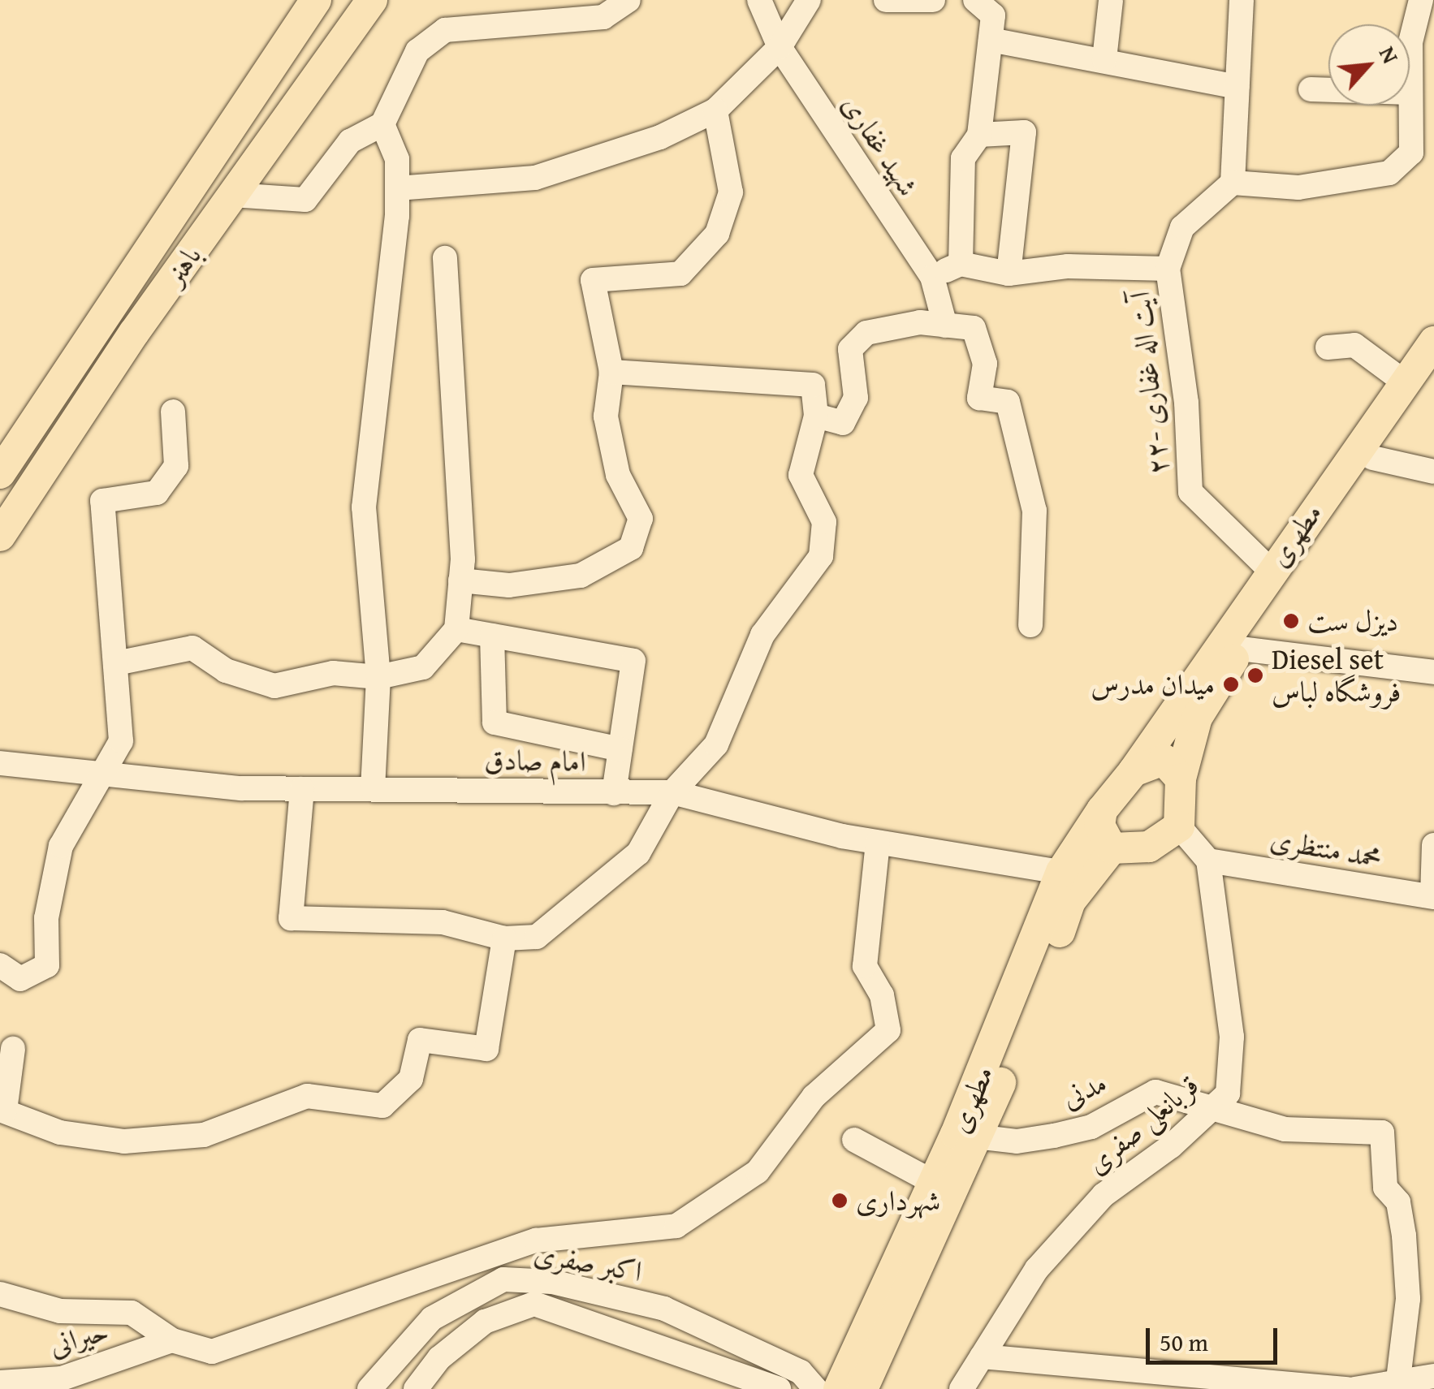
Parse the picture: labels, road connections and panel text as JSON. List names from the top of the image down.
{
  "streets": {
    "main road": ["باهنر", "مطهری"],
    "street": [
      "شهید غفاری",
      "۲۲- آیت اله غفاری",
      "امام صادق",
      "محمد منتظری",
      "مدنی",
      "قربانعلی صفری",
      "اکبر صفری",
      "حیرانی"
    ]
  },
  "crossings": [
    ["۲۲- آیت اله غفاری", "مطهری"],
    ["مطهری", "امام صادق"],
    ["مطهری", "مدنی"],
    ["محمد منتظری", "قربانعلی صفری"],
    ["مدنی", "قربانعلی صفری"]
  ],
  "places": [
    "دیزل ست",
    "Diesel set فروشگاه لباس",
    "میدان مدرس",
    "شهرداری"
  ],
  "scale_bar": "50 m",
  "north": "top right"
}
